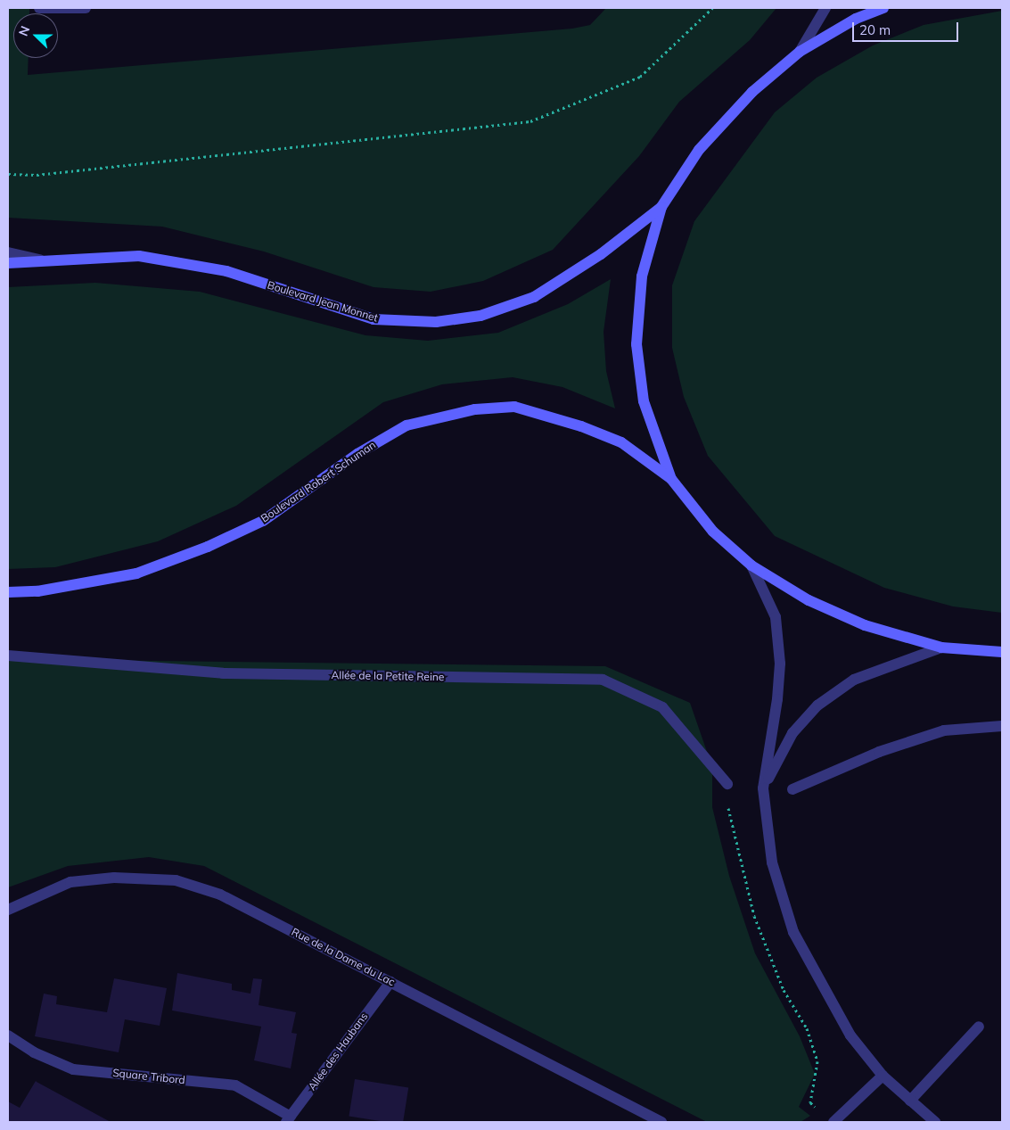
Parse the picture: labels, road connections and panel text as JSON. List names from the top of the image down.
{
  "streets": {
    "main road": ["Boulevard Jean Monnet", "Boulevard Robert Schuman"],
    "street": [
      "Allée de la Petite Reine",
      "Rue de la Dame du Lac",
      "Allée des Haubans",
      "Square Tribord"
    ]
  },
  "crossings": [
    ["Rue de la Dame du Lac", "Allée des Haubans"],
    ["Allée des Haubans", "Square Tribord"]
  ],
  "scale_bar": "20 m",
  "north": "left"
}
